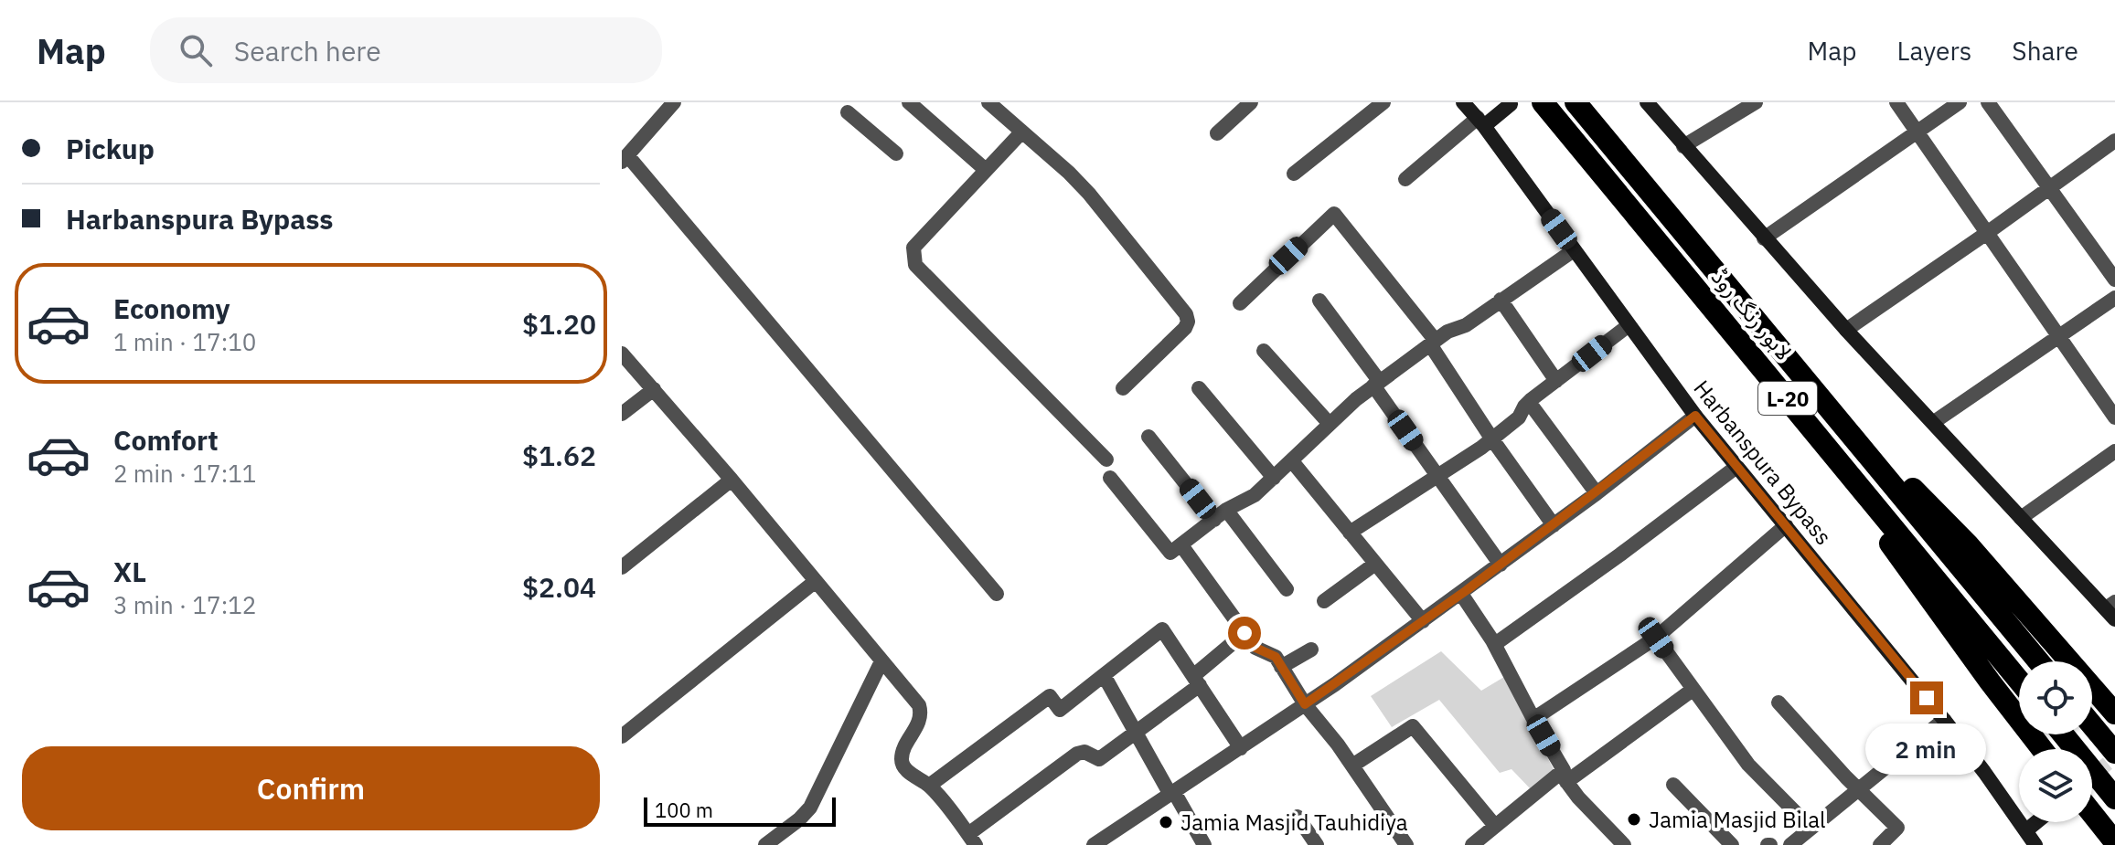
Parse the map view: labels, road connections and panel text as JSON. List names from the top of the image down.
{
  "streets": {
    "highway": ["لاہور رنگ روڈ", "L-20"],
    "street": ["Harbanspura Bypass"]
  },
  "places": ["Jamia Masjid Bilal", "Jamia Masjid Tauhidiya"],
  "scale_bar": "100 m",
  "page": {
    "header": "Map",
    "search": "Search here",
    "nav": ["Map", "Layers", "Share"],
    "banner": ["Pickup", "Harbanspura Bypass"],
    "list": [
      {
        "name": "Economy",
        "note": "1 min · 17:10",
        "value": "$1.20"
      },
      {
        "name": "Comfort",
        "note": "2 min · 17:11",
        "value": "$1.62"
      },
      {
        "name": "XL",
        "note": "3 min · 17:12",
        "value": "$2.04"
      }
    ],
    "bubble": "2 min",
    "buttons": "Confirm",
    "scale": "100 m"
  }
}
